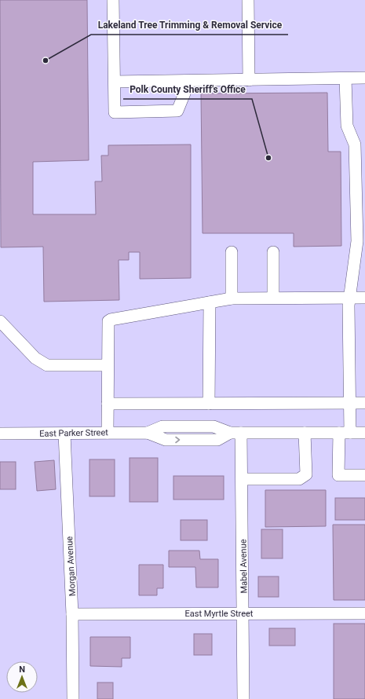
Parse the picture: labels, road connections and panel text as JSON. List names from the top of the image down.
{
  "streets": {
    "street": [
      "East Parker Street",
      "Morgan Avenue",
      "Mabel Avenue",
      "East Myrtle Street"
    ]
  },
  "crossings": [
    ["East Parker Street", "Morgan Avenue"],
    ["East Parker Street", "Mabel Avenue"],
    ["Morgan Avenue", "East Myrtle Street"],
    ["Mabel Avenue", "East Myrtle Street"]
  ],
  "places": ["Lakeland Tree Trimming & Removal Service", "Polk County Sheriff's Office"],
  "north": "top"
}
